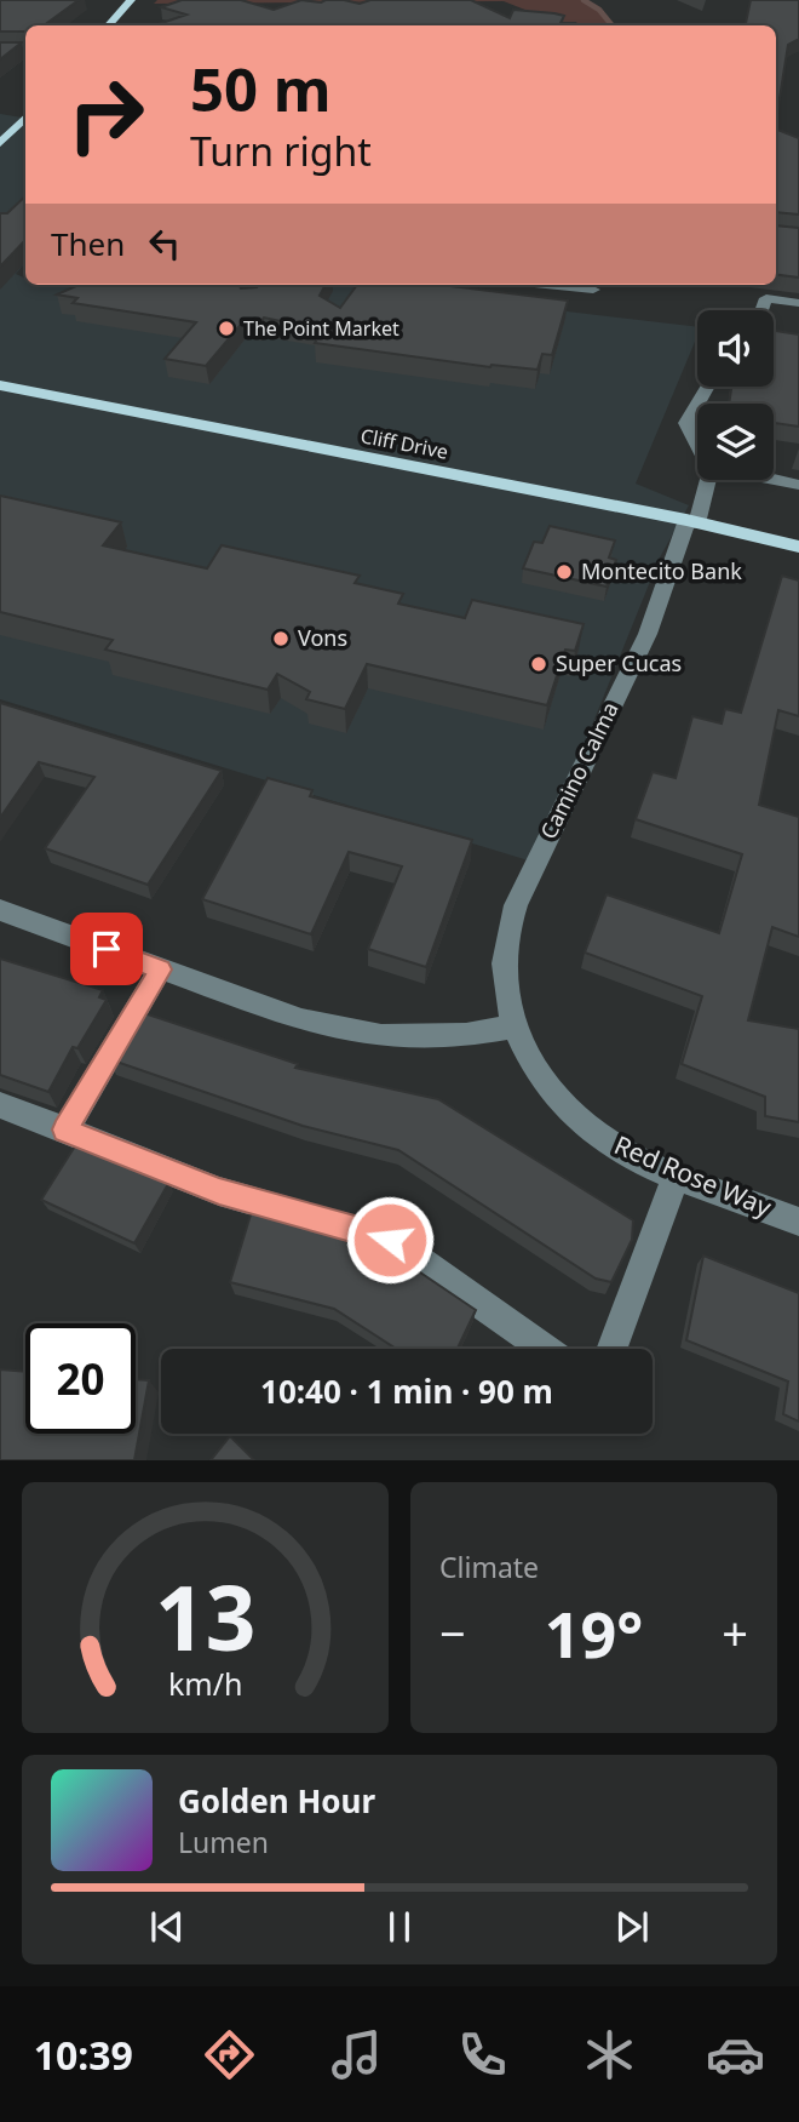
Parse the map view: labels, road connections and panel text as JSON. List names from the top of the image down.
{
  "streets": {
    "main road": ["Cliff Drive"],
    "street": ["Camino Calma", "Red Rose Way"]
  },
  "crossings": [
    ["Cliff Drive", "Camino Calma"],
    ["Camino Calma", "Red Rose Way"]
  ],
  "places": [
    "The Point Market",
    "Montecito Bank",
    "Vons",
    "Super Cucas"
  ],
  "page": {
    "turn": ["50 m", "Turn right"],
    "then": "Then",
    "limit": "20",
    "trip": "10:40 · 1 min · 90 m",
    "tile": "Climate",
    "heat": ["−", "19°", "+"],
    "song": ["Golden Hour", "Lumen"],
    "tabs": "10:39",
    "gauge": ["13", "km/h"]
  }
}
